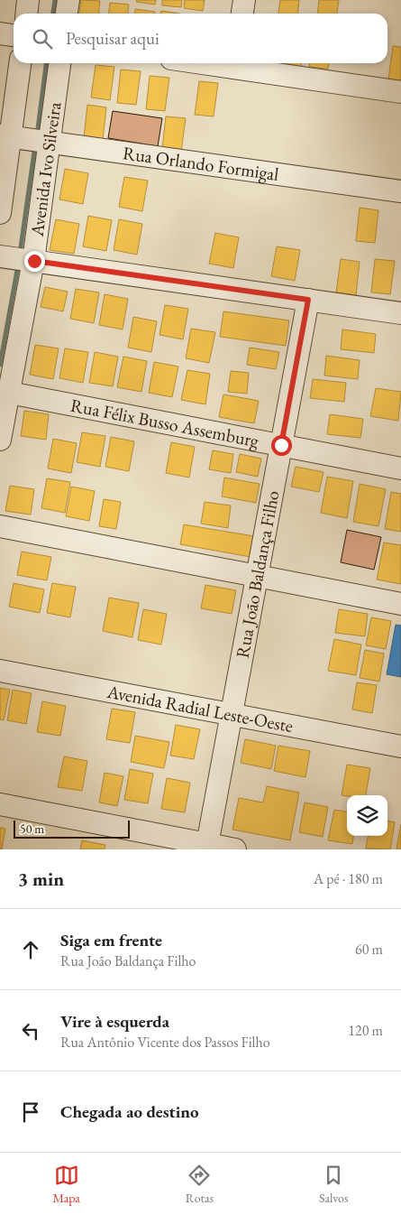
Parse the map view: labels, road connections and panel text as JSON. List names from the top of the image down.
{
  "streets": {
    "street": [
      "Rua Orlando Formigal",
      "Avenida Ivo Silveira",
      "Rua Félix Busso Assemburg",
      "Rua João Baldança Filho",
      "Avenida Radial Leste-Oeste"
    ]
  },
  "crossings": [
    ["Rua Orlando Formigal", "Avenida Ivo Silveira"],
    ["Avenida Ivo Silveira", "Rua Félix Busso Assemburg"],
    ["Rua Félix Busso Assemburg", "Rua João Baldança Filho"],
    ["Rua João Baldança Filho", "Avenida Radial Leste-Oeste"]
  ],
  "scale_bar": "50 m",
  "page": {
    "search": "Pesquisar aqui",
    "scale": "50 m",
    "heading": ["3 min", "A pé · 180 m"],
    "list": [
      ["Siga em frente", "Rua João Baldança Filho", "60 m"],
      ["Vire à esquerda", "Rua Antônio Vicente dos Passos Filho", "120 m"],
      "Chegada ao destino"
    ],
    "nav": ["Mapa", "Rotas", "Salvos"]
  }
}
